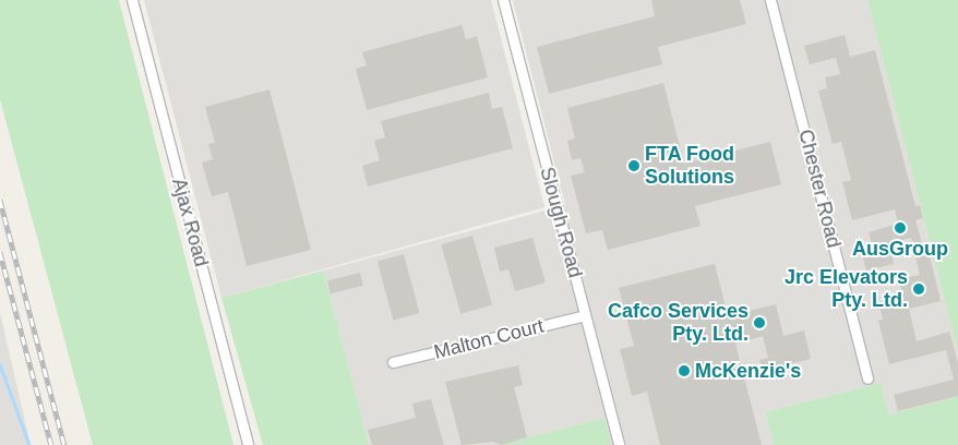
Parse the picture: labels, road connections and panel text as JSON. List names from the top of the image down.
{
  "streets": {
    "street": [
      "Chester Road",
      "Ajax Road",
      "Slough Road",
      "Malton Court"
    ]
  },
  "crossings": [
    ["Slough Road", "Malton Court"]
  ],
  "places": [
    "FTA Food Solutions",
    "AusGroup",
    "Jrc Elevators Pty. Ltd.",
    "Cafco Services Pty. Ltd.",
    "McKenzie's"
  ]
}
